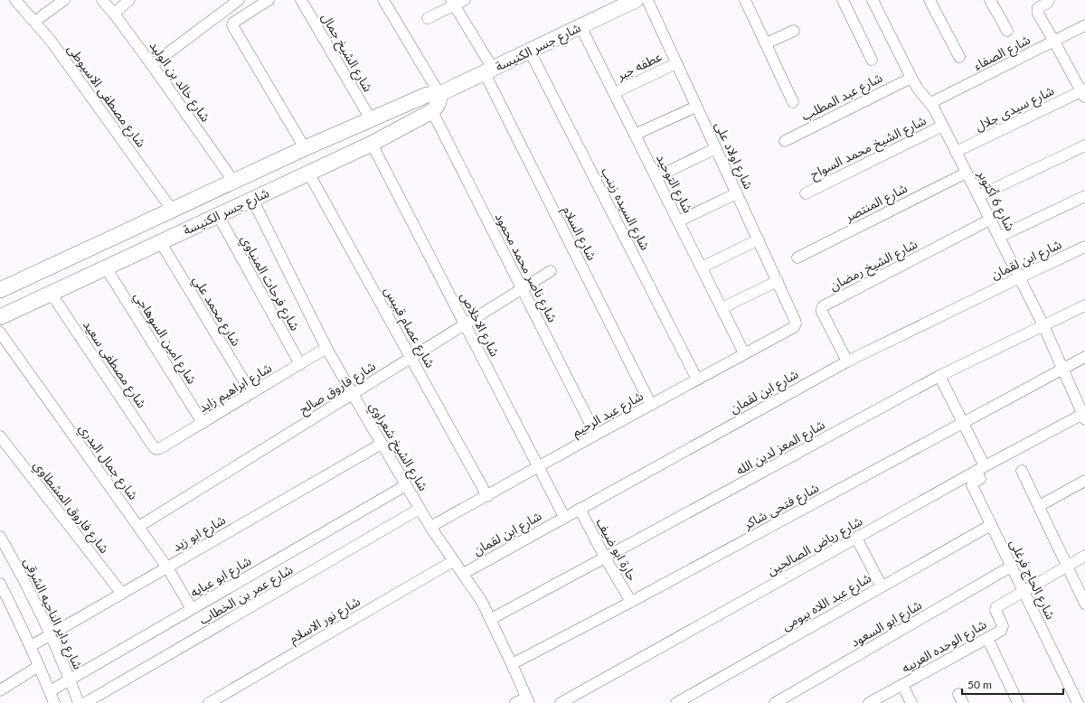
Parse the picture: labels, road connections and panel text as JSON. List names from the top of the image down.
{
  "streets": {
    "main road": ["شارع جسر الكنيسة"],
    "street": [
      "شارع الشيخ جمال",
      "شارع الصفاء",
      "عطفه جبر",
      "شارع خالد بن الوليد",
      "شارع مصطفى الاسيوطى",
      "شارع عبد المطلب",
      "شارع سيدى جلال",
      "شارع الشيخ محمد السواح",
      "شارع اولاد على",
      "شارع التوحيد",
      "شارع 6 أكتوبر",
      "شارع المنتصر",
      "شارع السيده زينب",
      "شارع السلام",
      "شارع ابن لقمان",
      "شارع الشيخ رمضان",
      "شارع ناصر محمد محمود",
      "شارع فرحات المنياوي",
      "شارع محمد علي",
      "شارع الاخلاص",
      "شارع عصام قبيس",
      "شارع امين السوهاجي",
      "شارع مصطفى سعيد",
      "شارع ابراهيم زايد",
      "شارع فاروق صالح",
      "شارع عبد الرحيم",
      "شارع الشيخ شعراوي",
      "شارع المعز لدين الله",
      "شارع جمال البدري",
      "شارع فتحى شاكر",
      "شارع فاروق المشطاوي",
      "شارع ابو زيد",
      "شارع رياض الصالحين",
      "حارة ابو ضيف",
      "شارع ابو عبايه",
      "شارع الحاج فرغلى",
      "شارع عمر بن الخطاب",
      "شارع عبد اللاه بيومى",
      "شارع داير الناحيه الشرقى",
      "شارع نور الاسلام",
      "شارع ابو السعود",
      "شارع الوحده العربيه"
    ]
  },
  "crossings": [
    ["شارع جسر الكنيسة", "شارع الشيخ جمال"],
    ["شارع جسر الكنيسة", "شارع خالد بن الوليد"],
    ["شارع جسر الكنيسة", "شارع مصطفى الاسيوطى"],
    ["شارع جسر الكنيسة", "شارع التوحيد"],
    ["شارع جسر الكنيسة", "شارع السيده زينب"],
    ["شارع جسر الكنيسة", "شارع السلام"],
    ["شارع جسر الكنيسة", "شارع ناصر محمد محمود"],
    ["شارع جسر الكنيسة", "شارع فرحات المنياوي"],
    ["شارع جسر الكنيسة", "شارع محمد علي"],
    ["شارع جسر الكنيسة", "شارع الاخلاص"],
    ["شارع جسر الكنيسة", "شارع عصام قبيس"],
    ["شارع جسر الكنيسة", "شارع امين السوهاجي"],
    ["شارع جسر الكنيسة", "شارع مصطفى سعيد"],
    ["شارع جسر الكنيسة", "شارع الشيخ شعراوي"],
    ["شارع الصفاء", "شارع 6 أكتوبر"],
    ["عطفه جبر", "شارع اولاد على"],
    ["عطفه جبر", "شارع التوحيد"],
    ["شارع عبد المطلب", "شارع 6 أكتوبر"],
    ["شارع سيدى جلال", "شارع 6 أكتوبر"],
    ["شارع الشيخ محمد السواح", "شارع 6 أكتوبر"],
    ["شارع اولاد على", "شارع عبد الرحيم"],
    ["شارع التوحيد", "شارع عبد الرحيم"],
    ["شارع 6 أكتوبر", "شارع المنتصر"],
    ["شارع 6 أكتوبر", "شارع ابن لقمان"],
    ["شارع 6 أكتوبر", "شارع الشيخ رمضان"],
    ["شارع 6 أكتوبر", "شارع المعز لدين الله"],
    ["شارع 6 أكتوبر", "شارع فتحى شاكر"],
    ["شارع 6 أكتوبر", "شارع رياض الصالحين"],
    ["شارع السيده زينب", "شارع عبد الرحيم"],
    ["شارع السلام", "شارع عبد الرحيم"],
    ["شارع ابن لقمان", "شارع الشيخ رمضان"],
    ["شارع ابن لقمان", "شارع الاخلاص"],
    ["شارع ابن لقمان", "شارع الشيخ شعراوي"],
    ["شارع ابن لقمان", "حارة ابو ضيف"],
    ["شارع ناصر محمد محمود", "شارع فاروق صالح"],
    ["شارع ناصر محمد محمود", "شارع عبد الرحيم"],
    ["شارع فرحات المنياوي", "شارع ابراهيم زايد"],
    ["شارع محمد علي", "شارع ابراهيم زايد"],
    ["شارع الاخلاص", "شارع فاروق صالح"],
    ["شارع الاخلاص", "شارع عبد الرحيم"],
    ["شارع عصام قبيس", "شارع فاروق صالح"],
    ["شارع عصام قبيس", "شارع عبد الرحيم"],
    ["شارع امين السوهاجي", "شارع ابراهيم زايد"],
    ["شارع مصطفى سعيد", "شارع ابراهيم زايد"],
    ["شارع ابراهيم زايد", "شارع الشيخ شعراوي"],
    ["شارع فاروق صالح", "شارع الشيخ شعراوي"],
    ["شارع فاروق صالح", "شارع جمال البدري"],
    ["شارع عبد الرحيم", "شارع الشيخ شعراوي"],
    ["شارع الشيخ شعراوي", "شارع المعز لدين الله"],
    ["شارع الشيخ شعراوي", "شارع فتحى شاكر"],
    ["شارع الشيخ شعراوي", "شارع ابو زيد"],
    ["شارع الشيخ شعراوي", "شارع ابو عبايه"],
    ["شارع الشيخ شعراوي", "شارع عمر بن الخطاب"],
    ["شارع الشيخ شعراوي", "شارع نور الاسلام"],
    ["شارع المعز لدين الله", "حارة ابو ضيف"],
    ["شارع جمال البدري", "شارع ابو زيد"],
    ["شارع جمال البدري", "شارع ابو عبايه"],
    ["شارع فتحى شاكر", "حارة ابو ضيف"],
    ["شارع فاروق المشطاوي", "شارع ابو زيد"],
    ["شارع ابو زيد", "شارع داير الناحيه الشرقى"],
    ["شارع رياض الصالحين", "شارع الحاج فرغلى"],
    ["شارع ابو عبايه", "شارع داير الناحيه الشرقى"],
    ["شارع الحاج فرغلى", "شارع عبد اللاه بيومى"],
    ["شارع الحاج فرغلى", "شارع ابو السعود"],
    ["شارع الحاج فرغلى", "شارع الوحده العربيه"]
  ],
  "scale_bar": "50 m"
}
